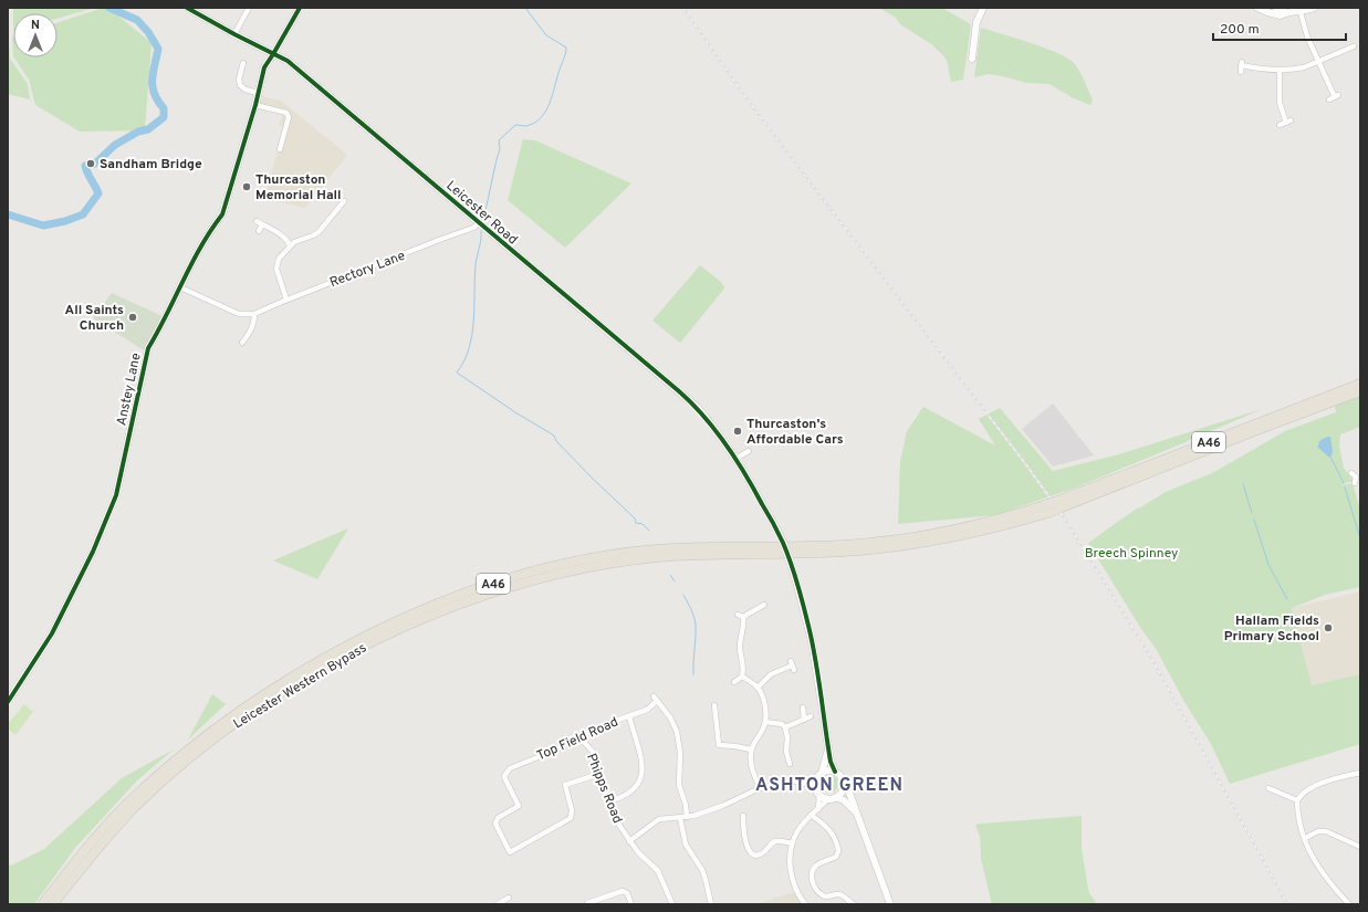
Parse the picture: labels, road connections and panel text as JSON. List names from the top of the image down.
{
  "streets": {
    "highway": ["A46", "Leicester Western Bypass"],
    "street": [
      "Leicester Road",
      "Rectory Lane",
      "Anstey Lane",
      "Top Field Road",
      "Phipps Road"
    ]
  },
  "crossings": [
    ["Leicester Road", "Rectory Lane"],
    ["Leicester Road", "Anstey Lane"],
    ["A46", "Leicester Western Bypass"],
    ["Top Field Road", "Phipps Road"]
  ],
  "districts": ["ASHTON GREEN"],
  "parks": ["Breech Spinney"],
  "places": [
    "Sandham Bridge",
    "Thurcaston Memorial Hall",
    "All Saints Church",
    "Thurcaston's Affordable Cars",
    "Hallam Fields Primary School"
  ],
  "scale_bar": "200 m",
  "north": "top"
}
